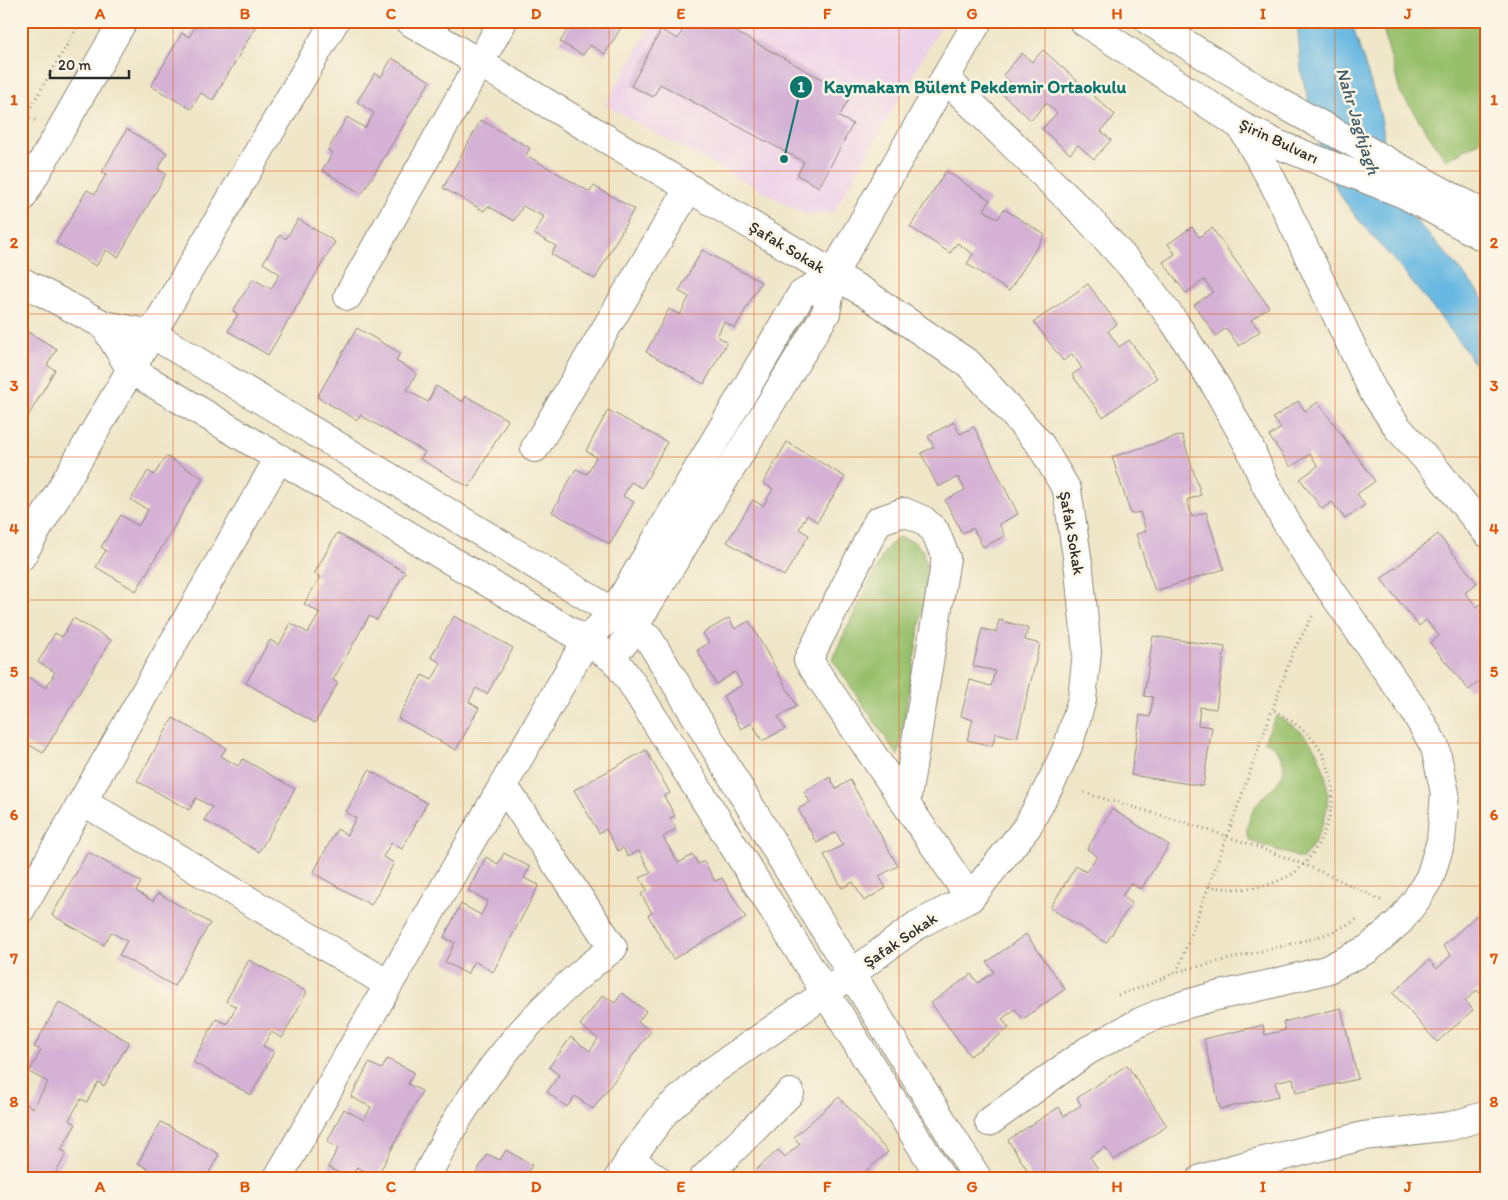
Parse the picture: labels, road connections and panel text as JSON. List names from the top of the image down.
{
  "streets": {
    "street": ["Şirin Bulvarı", "Şafak Sokak"]
  },
  "water": ["Nahr Jaghjagh"],
  "places": ["Kaymakam Bülent Pekdemir Ortaokulu"],
  "scale_bar": "20 m",
  "grid": {
    "columns": [
      "A",
      "B",
      "C",
      "D",
      "E",
      "F",
      "G",
      "H",
      "I",
      "J"
    ],
    "rows": [
      "1",
      "2",
      "3",
      "4",
      "5",
      "6",
      "7",
      "8"
    ]
  }
}
